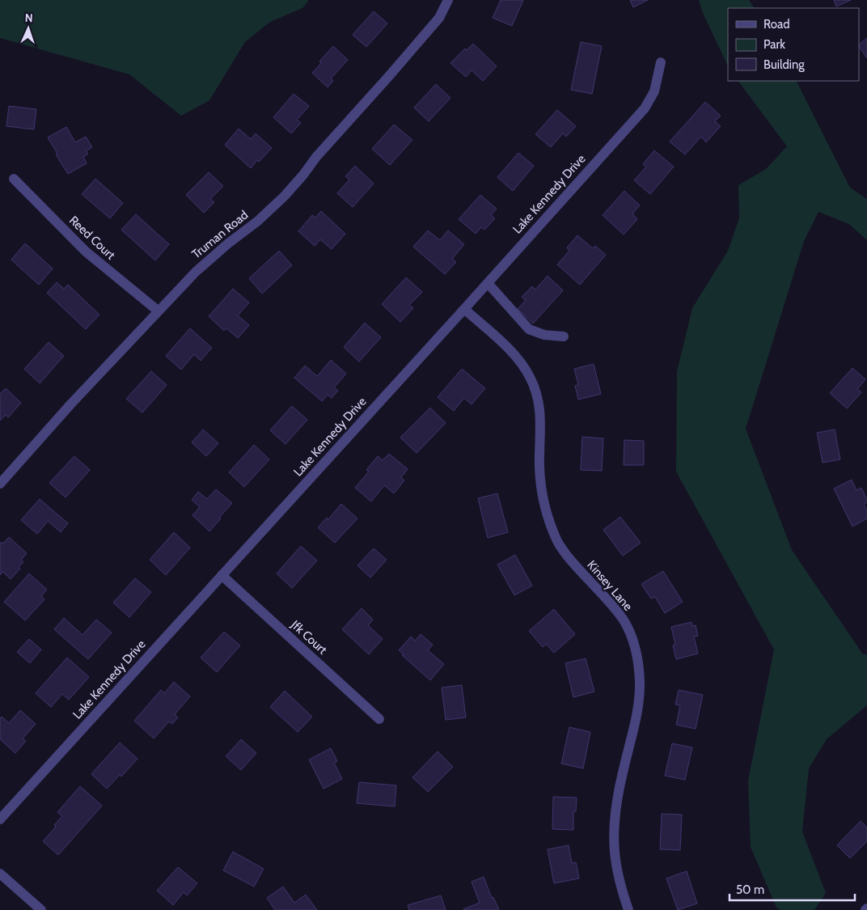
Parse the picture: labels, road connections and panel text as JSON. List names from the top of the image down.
{
  "streets": {
    "street": [
      "Lake Kennedy Drive",
      "Truman Road",
      "Reed Court",
      "Kinsey Lane",
      "Jfk Court"
    ]
  },
  "crossings": [
    ["Lake Kennedy Drive", "Kinsey Lane"],
    ["Lake Kennedy Drive", "Jfk Court"],
    ["Truman Road", "Reed Court"]
  ],
  "legend": ["Road", "Park", "Building"],
  "scale_bar": "50 m",
  "north": "top"
}
